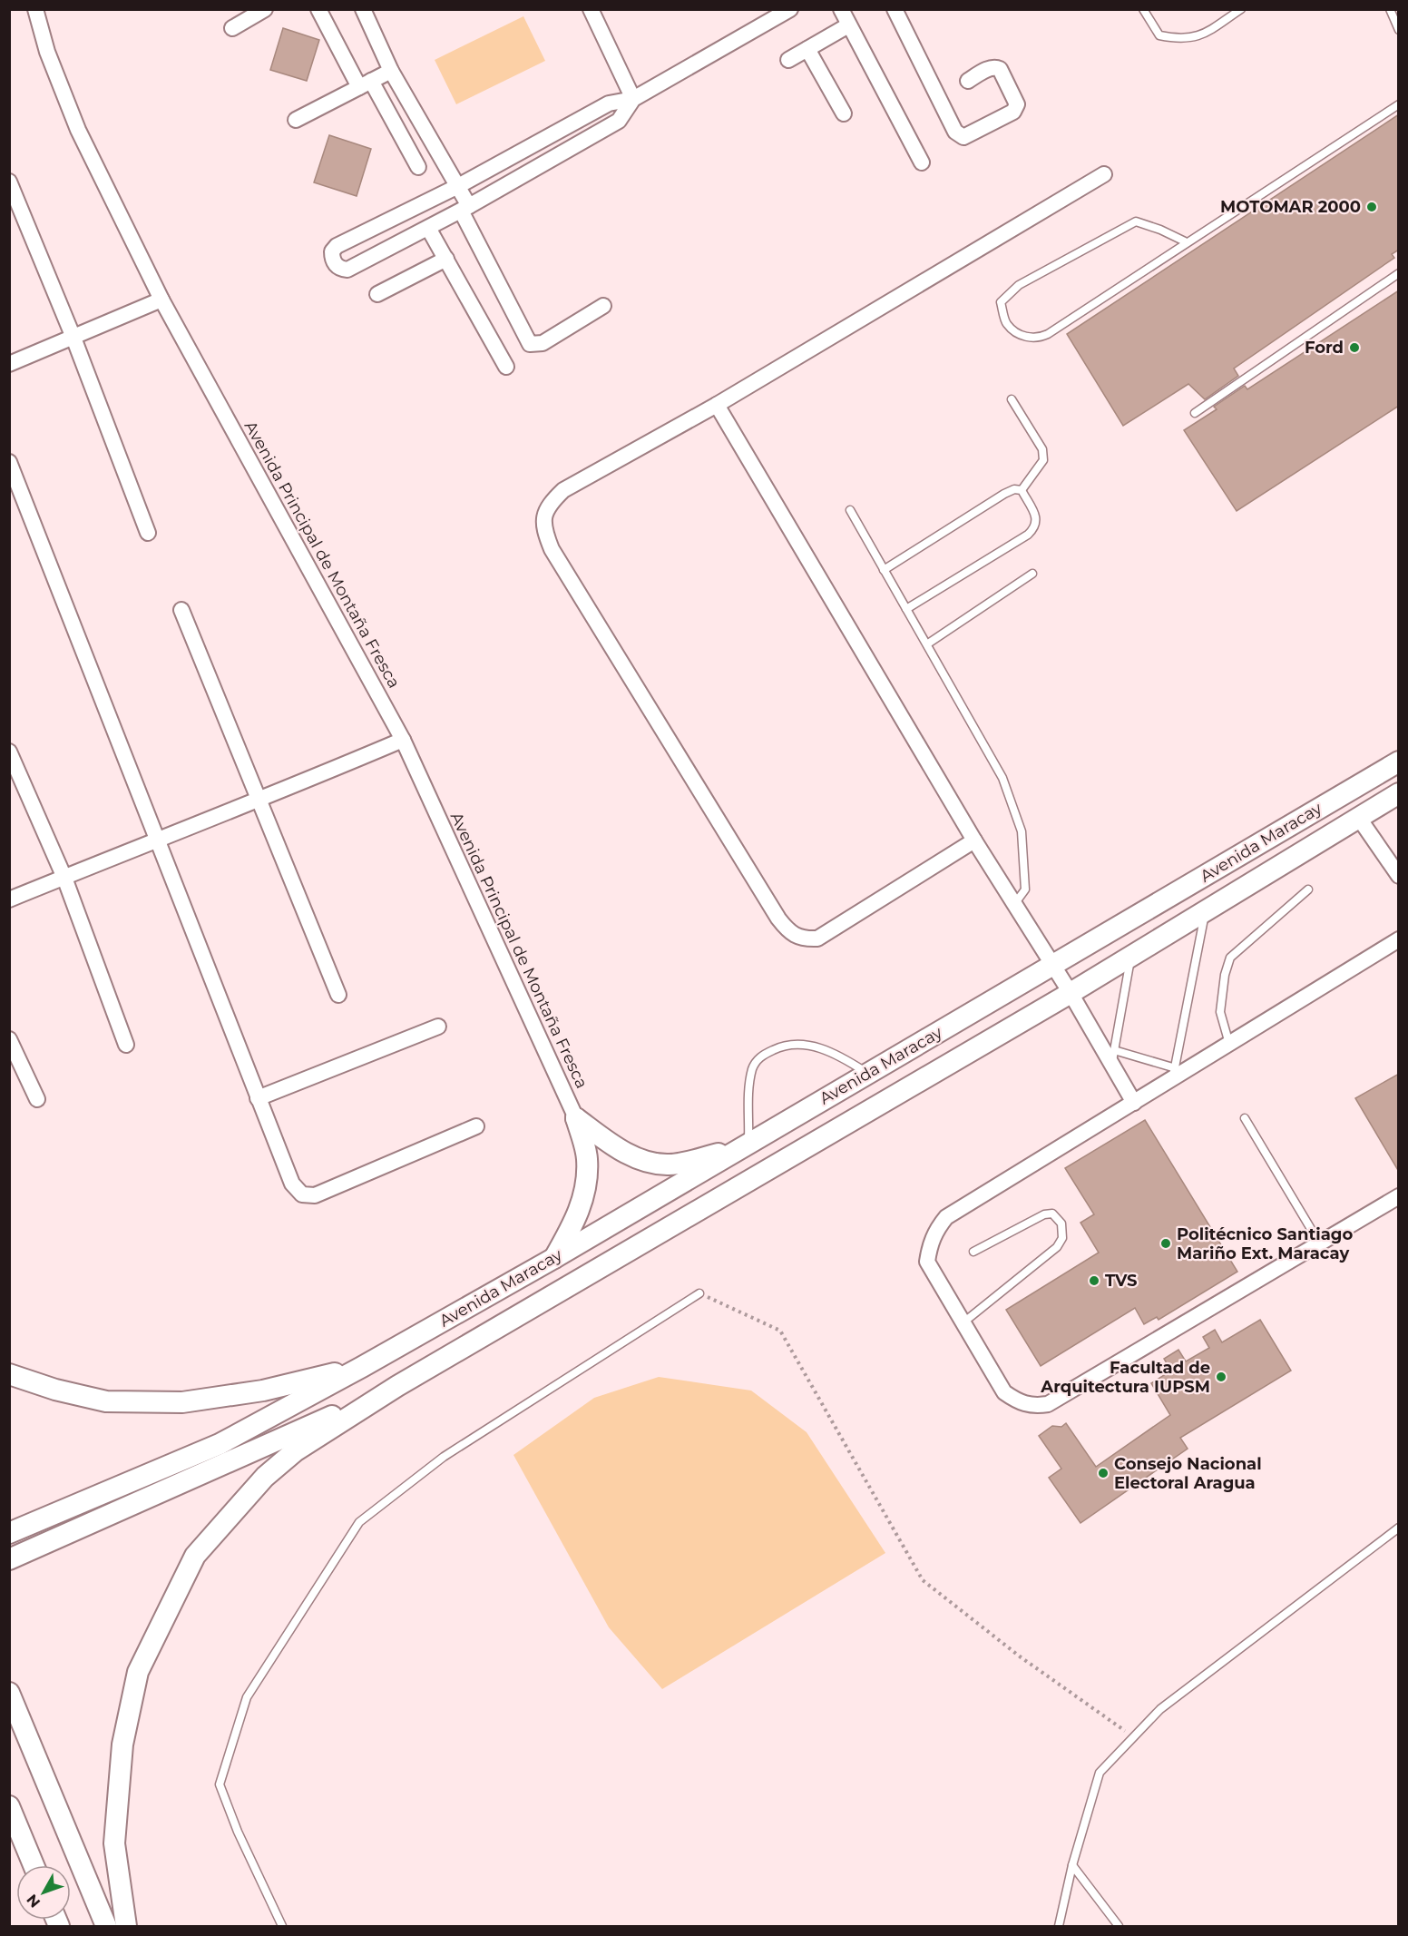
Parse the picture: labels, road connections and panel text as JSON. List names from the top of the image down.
{
  "streets": {
    "street": ["Avenida Principal de Montaña Fresca", "Avenida Maracay"]
  },
  "places": [
    "MOTOMAR 2000",
    "Ford",
    "Politécnico Santiago Mariño Ext. Maracay",
    "TVS",
    "Facultad de Arquitectura IUPSM",
    "Consejo Nacional Electoral Aragua"
  ],
  "north": "bottom left"
}
